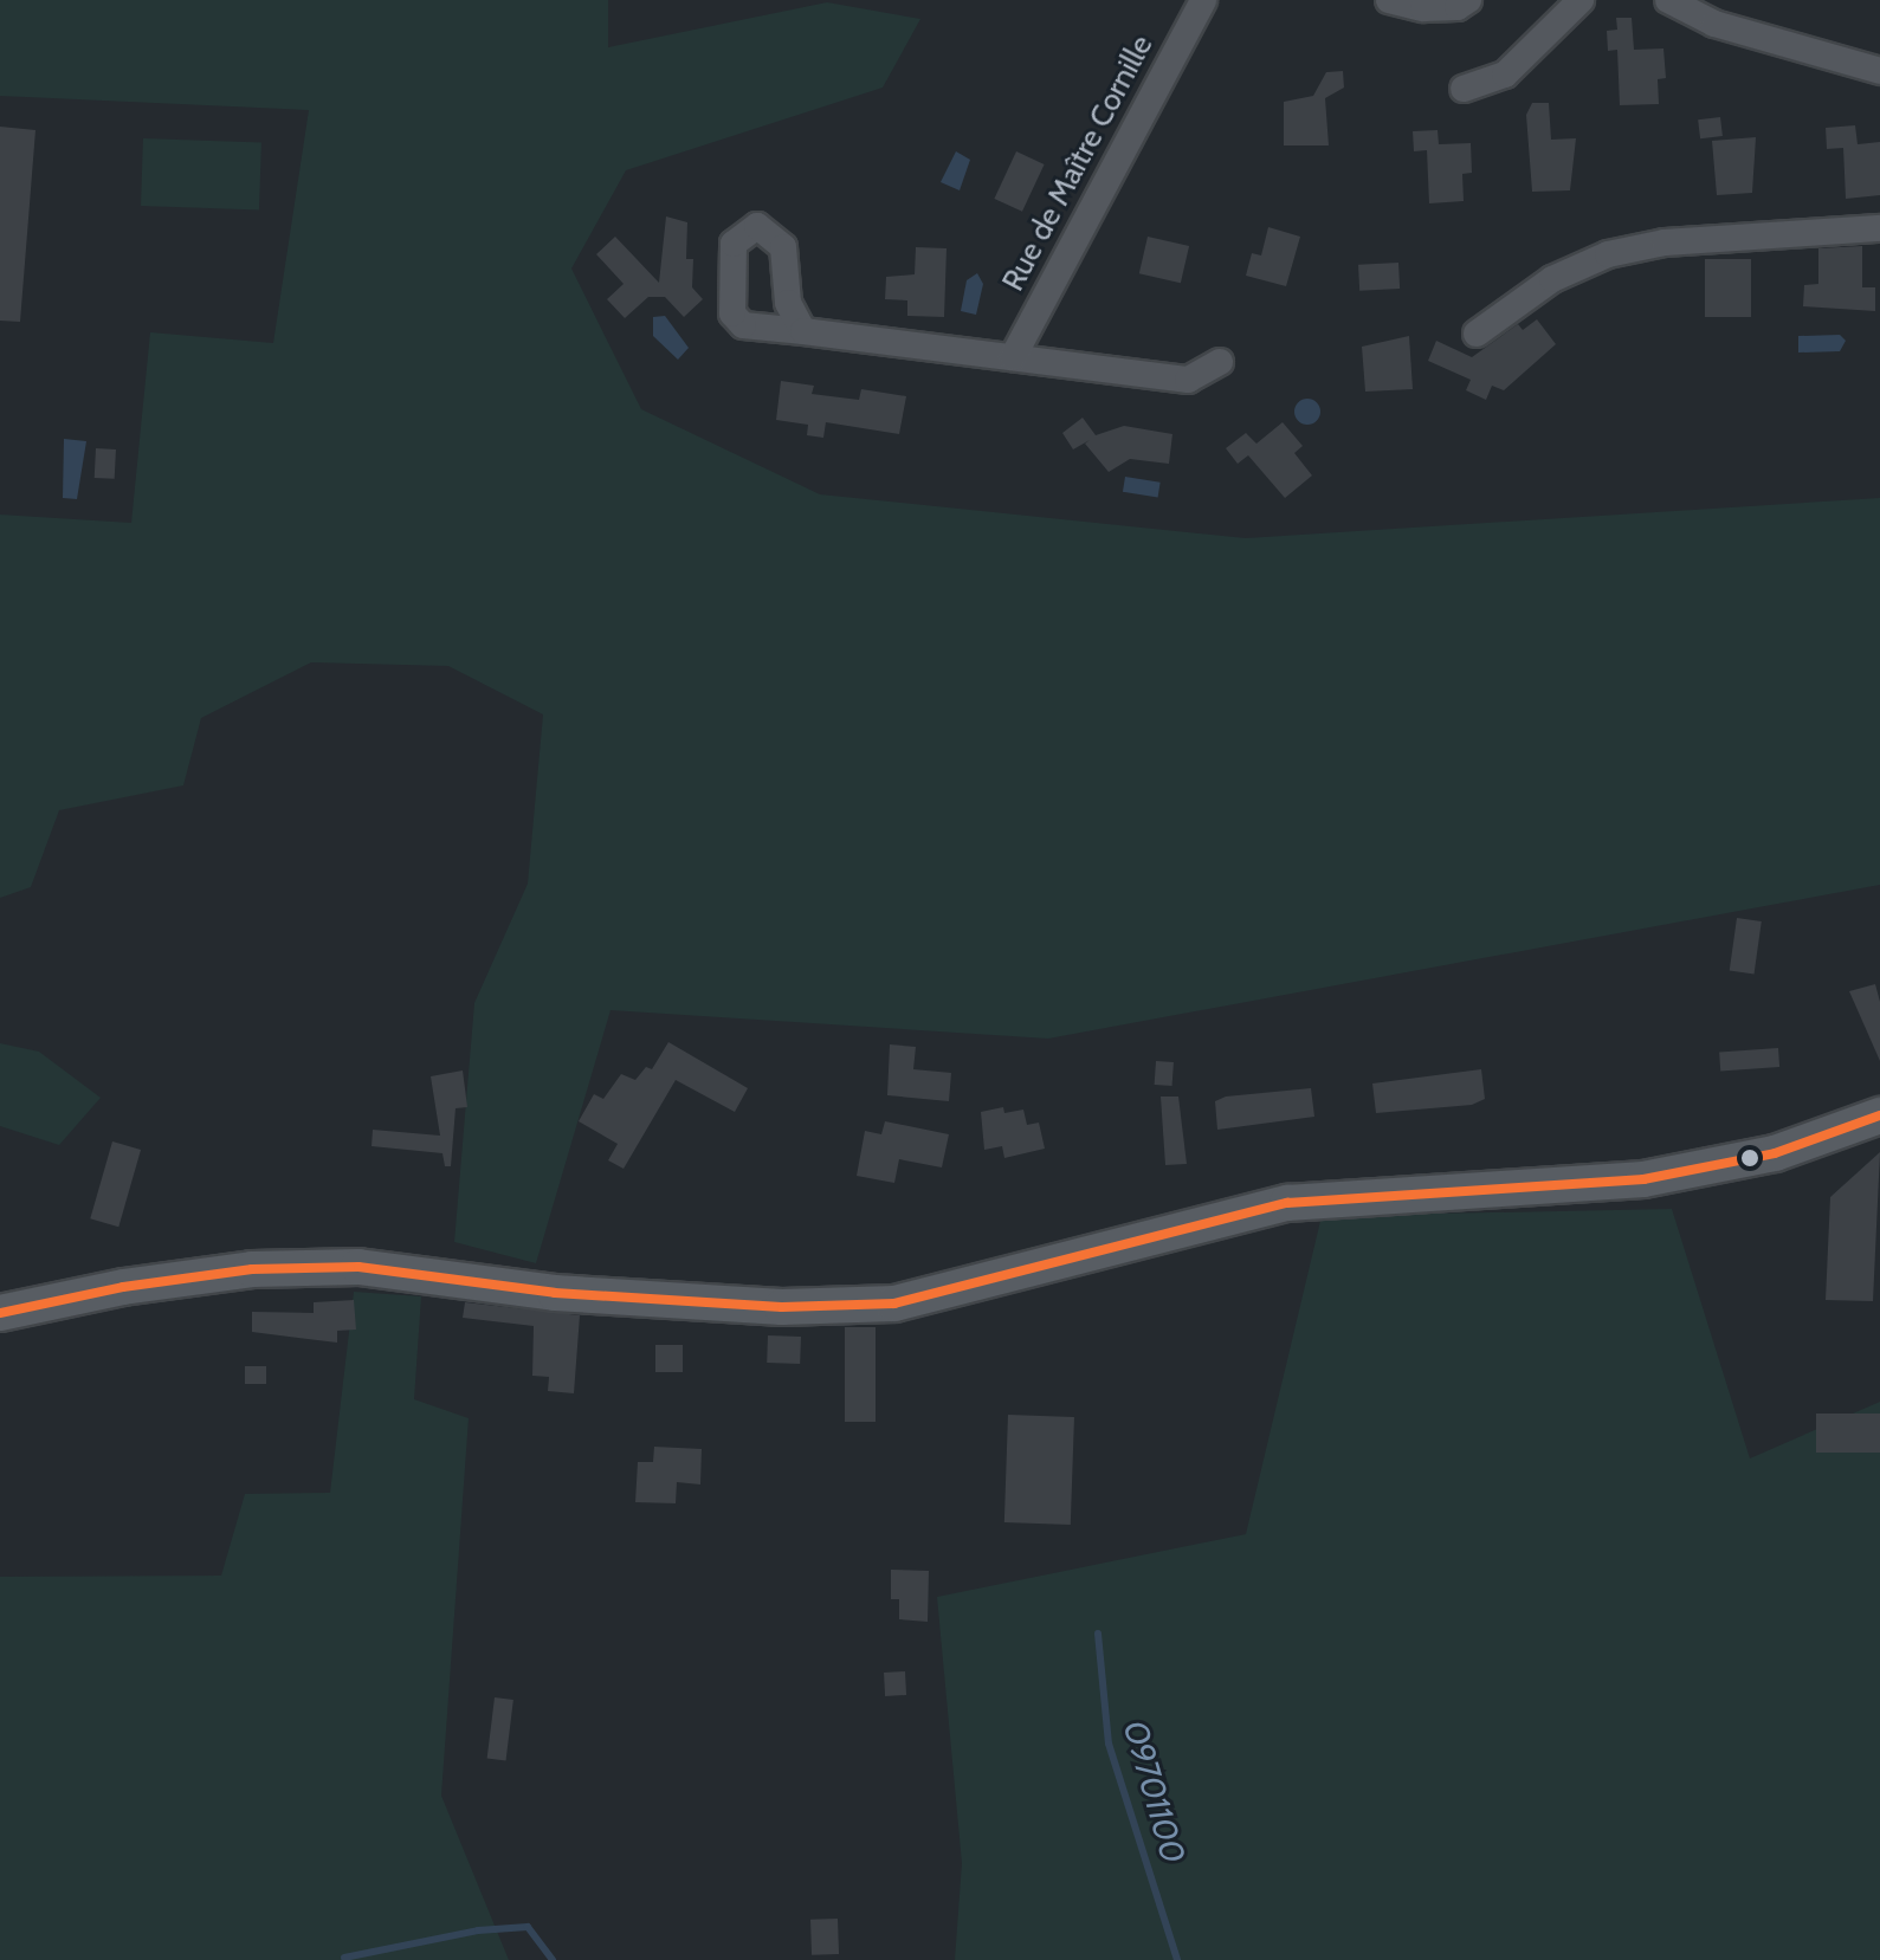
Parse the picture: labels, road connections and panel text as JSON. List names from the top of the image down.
{
  "streets": {
    "street": ["Rue de Maître Cornille"]
  },
  "water": ["O9701100"]
}
